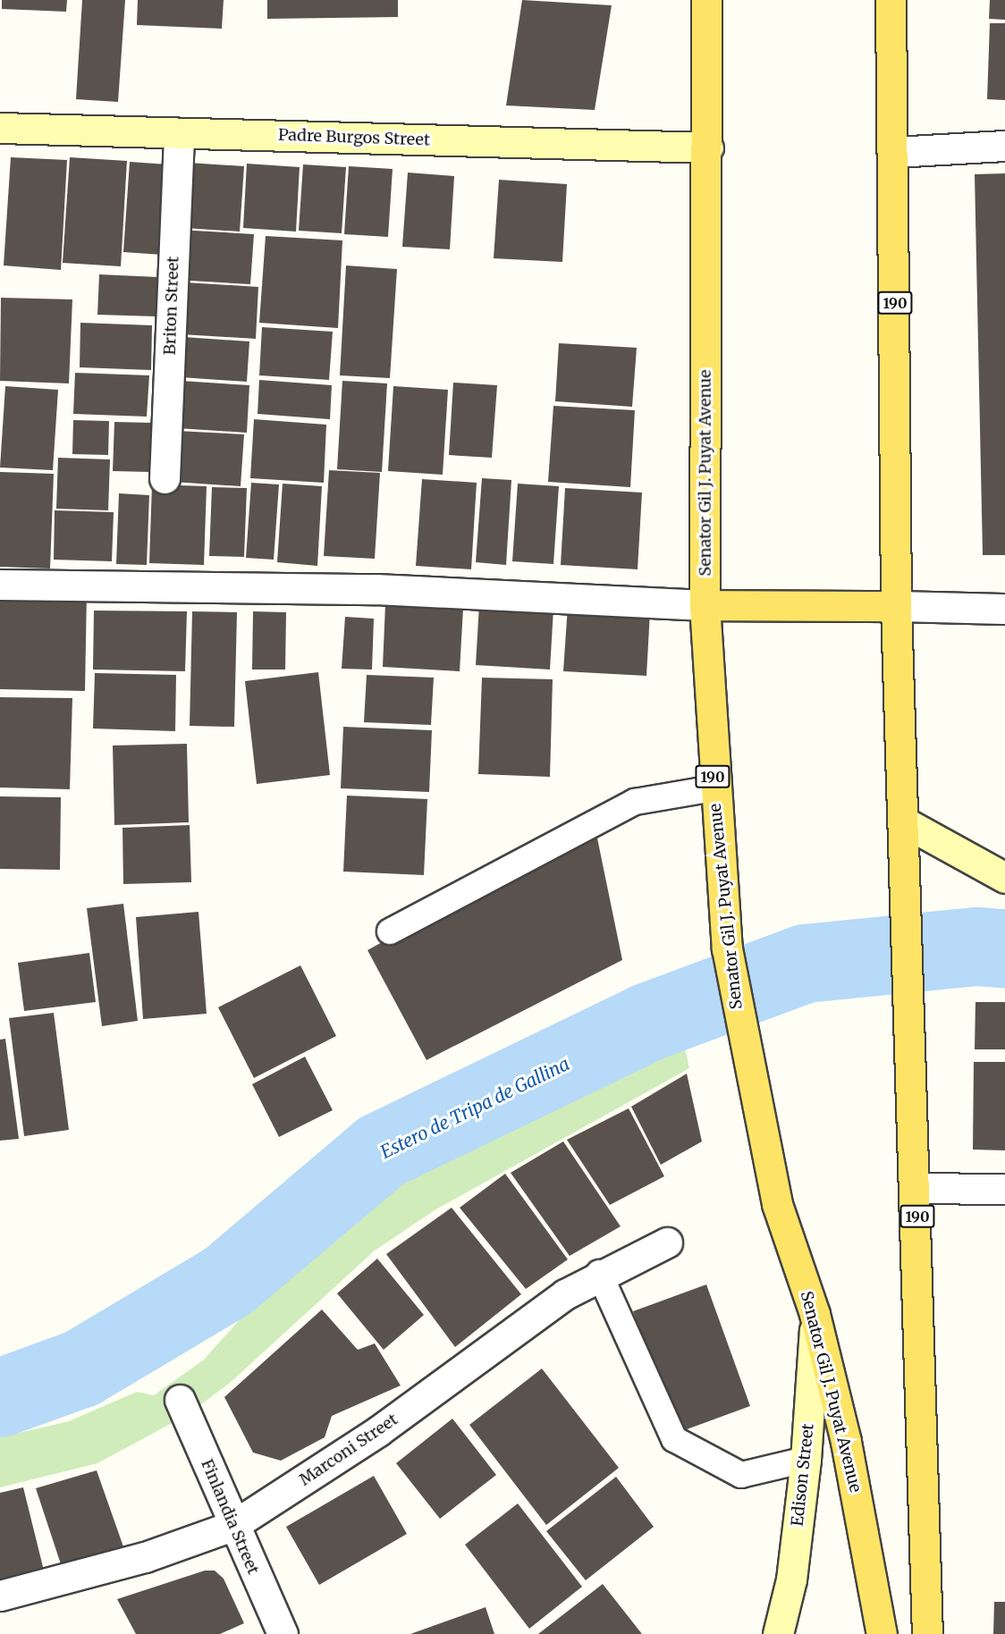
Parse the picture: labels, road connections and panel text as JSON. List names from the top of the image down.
{
  "streets": {
    "main road": ["190", "Senator Gil J. Puyat Avenue"],
    "street": [
      "Padre Burgos Street",
      "Briton Street",
      "Marconi Street",
      "Edison Street",
      "Finlandia Street"
    ]
  },
  "crossings": [
    ["Padre Burgos Street", "Briton Street"],
    ["Padre Burgos Street", "Senator Gil J. Puyat Avenue"],
    ["Senator Gil J. Puyat Avenue", "Edison Street"],
    ["Marconi Street", "Finlandia Street"]
  ],
  "water": ["Estero de Tripa de Gallina"]
}
